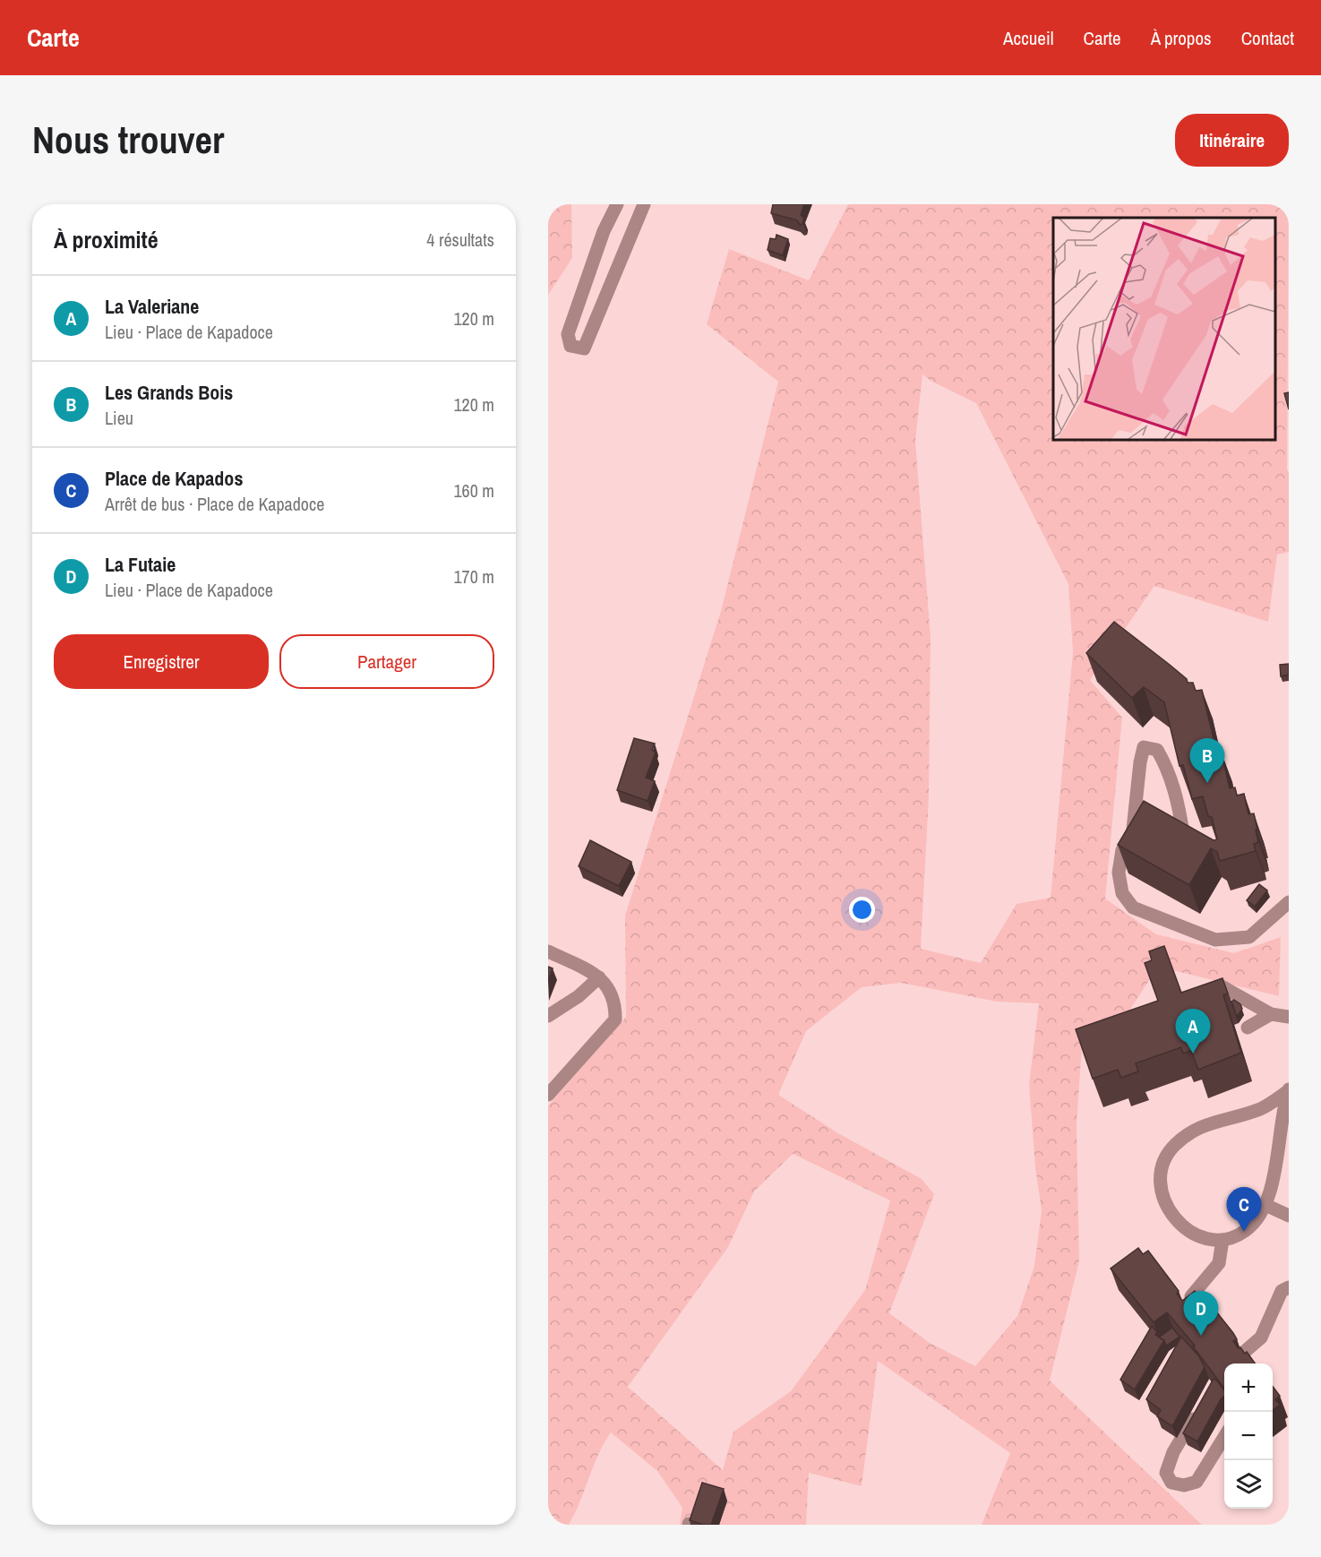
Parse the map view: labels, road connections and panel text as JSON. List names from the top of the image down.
{
  "page": {
    "header": "Carte",
    "nav": [
      "Accueil",
      "Carte",
      "À propos",
      "Contact"
    ],
    "buttons": [
      "Itinéraire",
      ["Enregistrer", "Partager"]
    ],
    "title": "Nous trouver",
    "heading": ["À proximité", "4 résultats"],
    "list": [
      {
        "mark": "A",
        "name": "La Valeriane",
        "note": "Lieu · Place de Kapadoce",
        "value": "120 m"
      },
      {
        "mark": "B",
        "name": "Les Grands Bois",
        "note": "Lieu",
        "value": "120 m"
      },
      {
        "mark": "C",
        "name": "Place de Kapados",
        "note": "Arrêt de bus · Place de Kapadoce",
        "value": "160 m"
      },
      {
        "mark": "D",
        "name": "La Futaie",
        "note": "Lieu · Place de Kapadoce",
        "value": "170 m"
      }
    ],
    "pins": [
      "B",
      "A",
      "C",
      "D"
    ],
    "map_buttons": ["+", "−"]
  }
}
